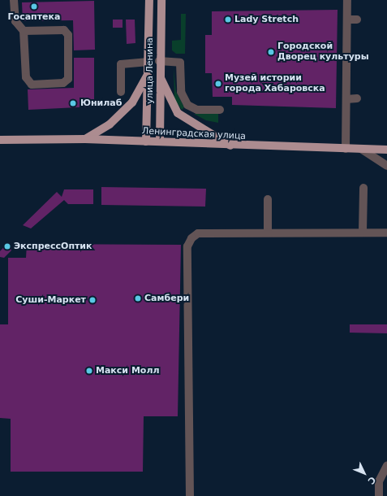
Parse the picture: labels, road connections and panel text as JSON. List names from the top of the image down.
{
  "streets": {
    "main road": ["улица Ленина", "Ленинградская улица"]
  },
  "crossings": [
    ["улица Ленина", "Ленинградская улица"]
  ],
  "places": [
    "Госаптека",
    "Lady Stretch",
    "Городской Дворец культуры",
    "Музей истории города Хабаровска",
    "Юнилаб",
    "ЭкспрессОптик",
    "Самбери",
    "Суши-Маркет",
    "Макси Молл"
  ],
  "north": "bottom right"
}
